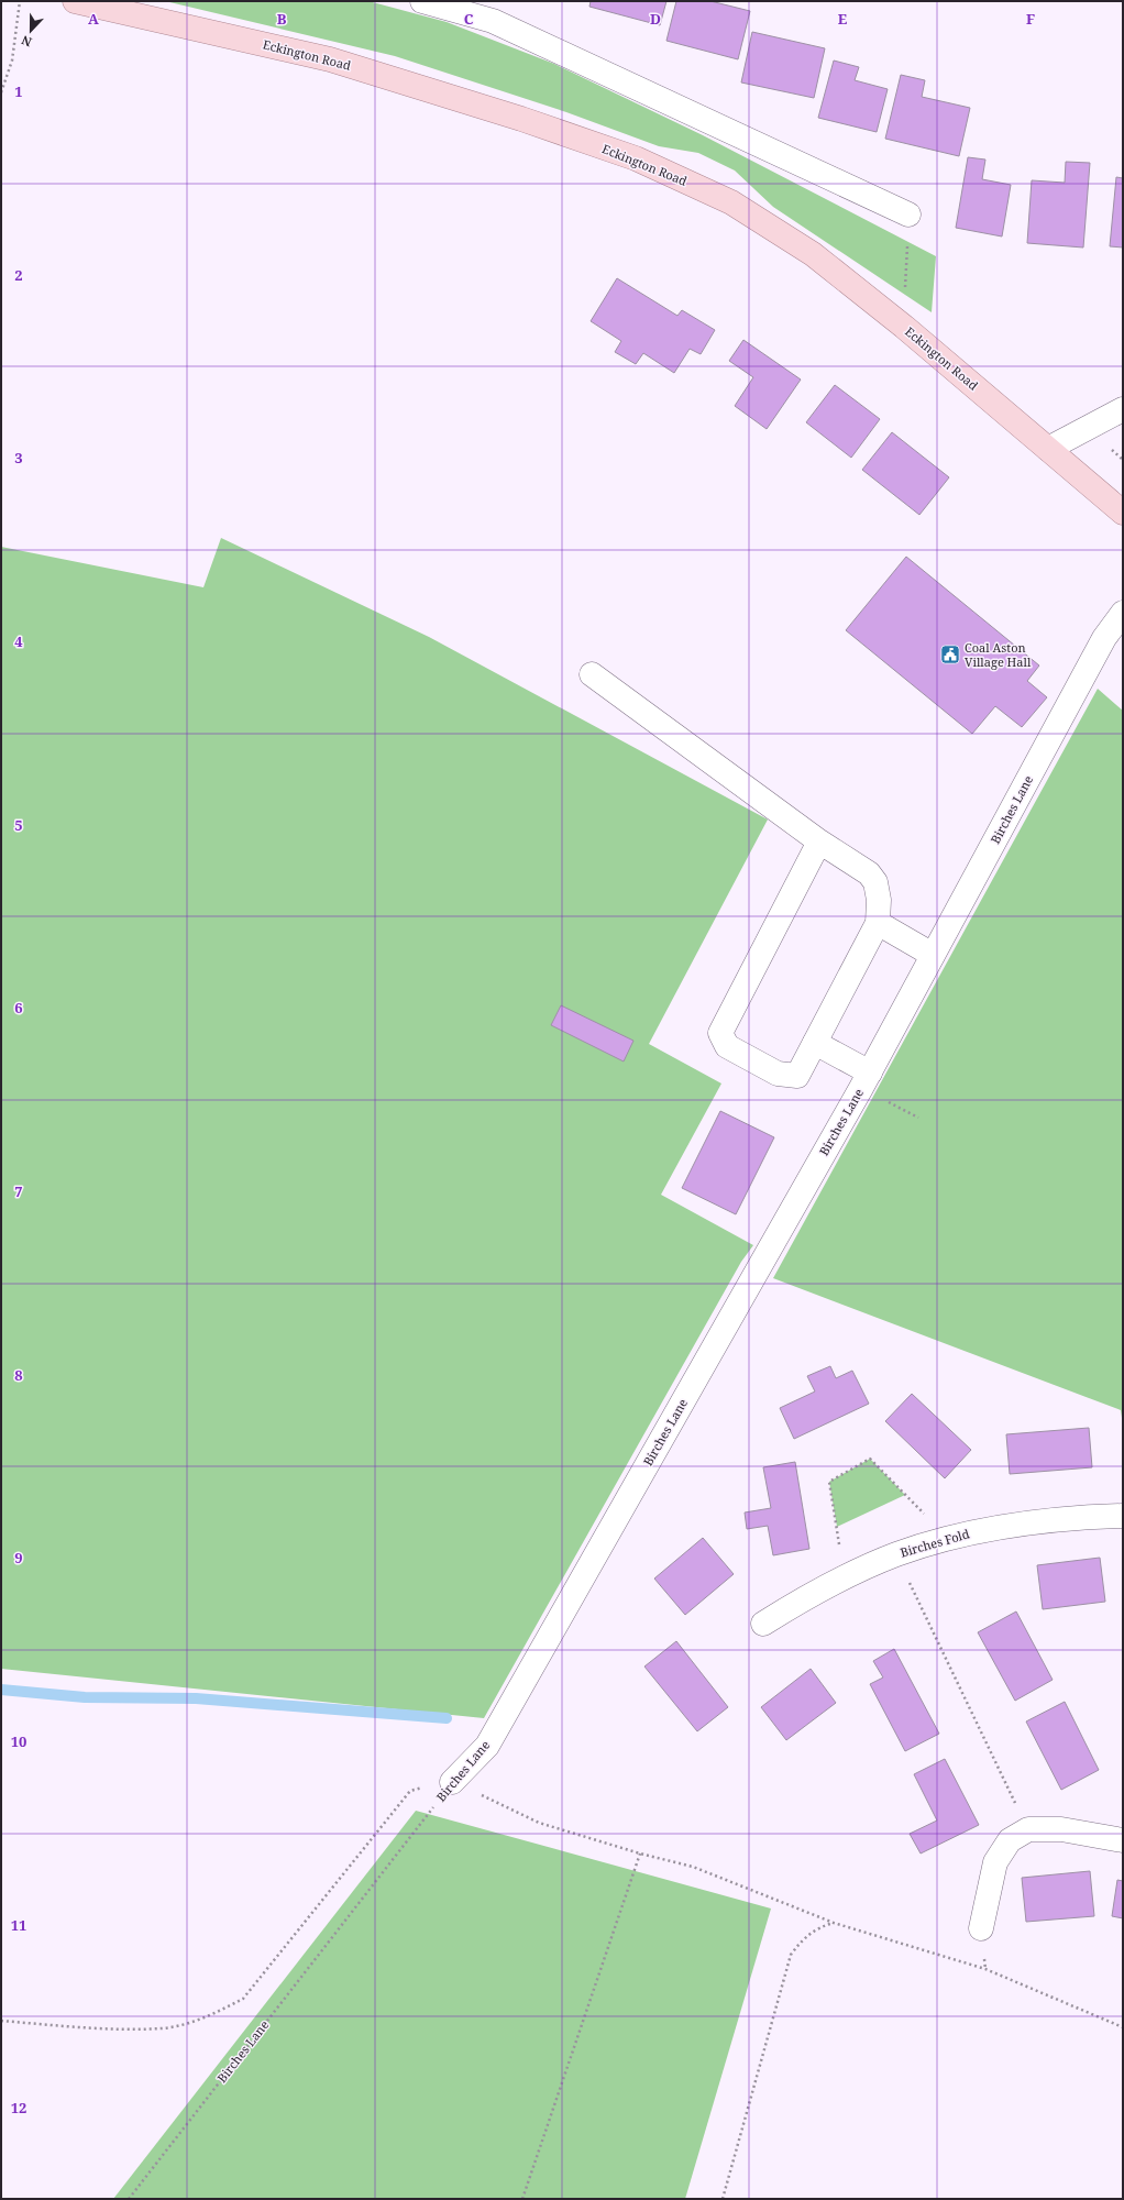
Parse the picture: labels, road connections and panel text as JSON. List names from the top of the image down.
{
  "streets": {
    "main road": ["Eckington Road"],
    "street": ["Birches Lane", "Birches Fold"]
  },
  "places": {
    "public building": ["Coal Aston Village Hall"]
  },
  "north": "bottom",
  "grid": {
    "columns": [
      "A",
      "B",
      "C",
      "D",
      "E",
      "F"
    ],
    "rows": [
      "1",
      "2",
      "3",
      "4",
      "5",
      "6",
      "7",
      "8",
      "9",
      "10",
      "11",
      "12"
    ]
  }
}
